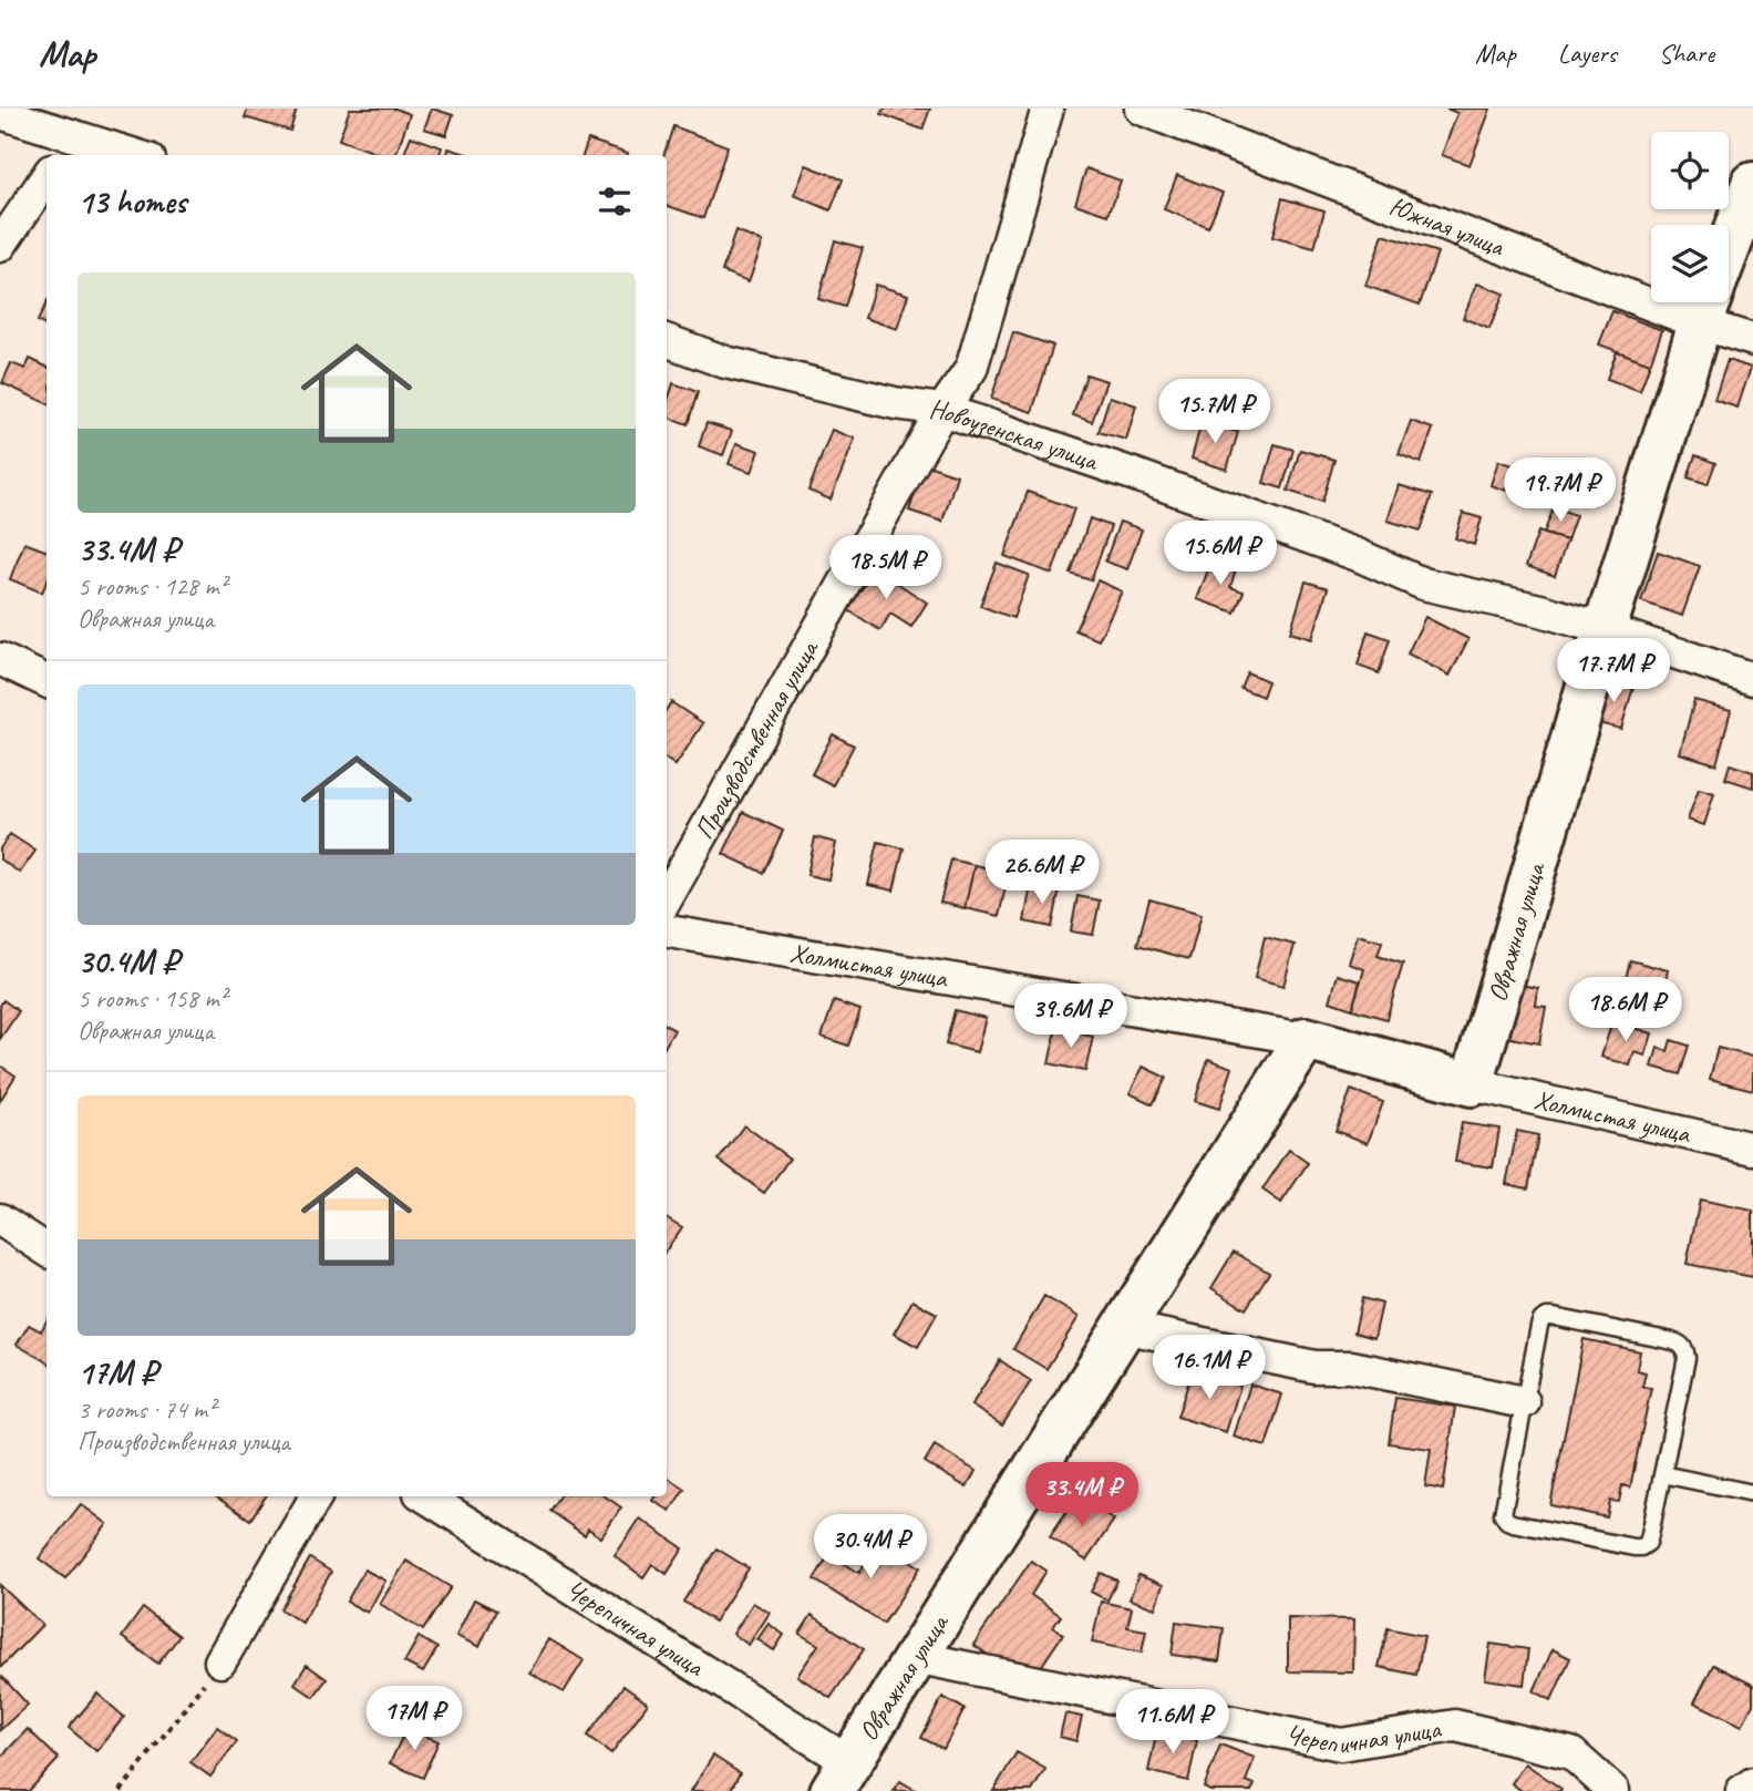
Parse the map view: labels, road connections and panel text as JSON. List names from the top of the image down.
{
  "streets": {
    "street": [
      "Южная улица",
      "Новоузенская улица",
      "Производственная улица",
      "Овражная улица",
      "Холмистая улица",
      "Черепичная улица"
    ]
  },
  "crossings": [
    ["Южная улица", "Овражная улица"],
    ["Новоузенская улица", "Производственная улица"],
    ["Новоузенская улица", "Овражная улица"],
    ["Овражная улица", "Холмистая улица"],
    ["Овражная улица", "Черепичная улица"]
  ],
  "page": {
    "header": "Map",
    "nav": ["Map", "Layers", "Share"],
    "heading": "13 homes",
    "list": [
      {
        "name": "33.4M ₽",
        "note": "5 rooms · 128 m² · Овражная улица"
      },
      {
        "name": "30.4M ₽",
        "note": "5 rooms · 158 m² · Овражная улица"
      },
      {
        "name": "17M ₽",
        "note": "3 rooms · 74 m² · Производственная улица"
      }
    ],
    "price": [
      "15.7M ₽",
      "19.7M ₽",
      "15.6M ₽",
      "18.5M ₽",
      "17.7M ₽",
      "26.6M ₽",
      "18.6M ₽",
      "39.6M ₽",
      "16.1M ₽",
      "33.4M ₽",
      "30.4M ₽",
      "17M ₽",
      "11.6M ₽"
    ]
  }
}
